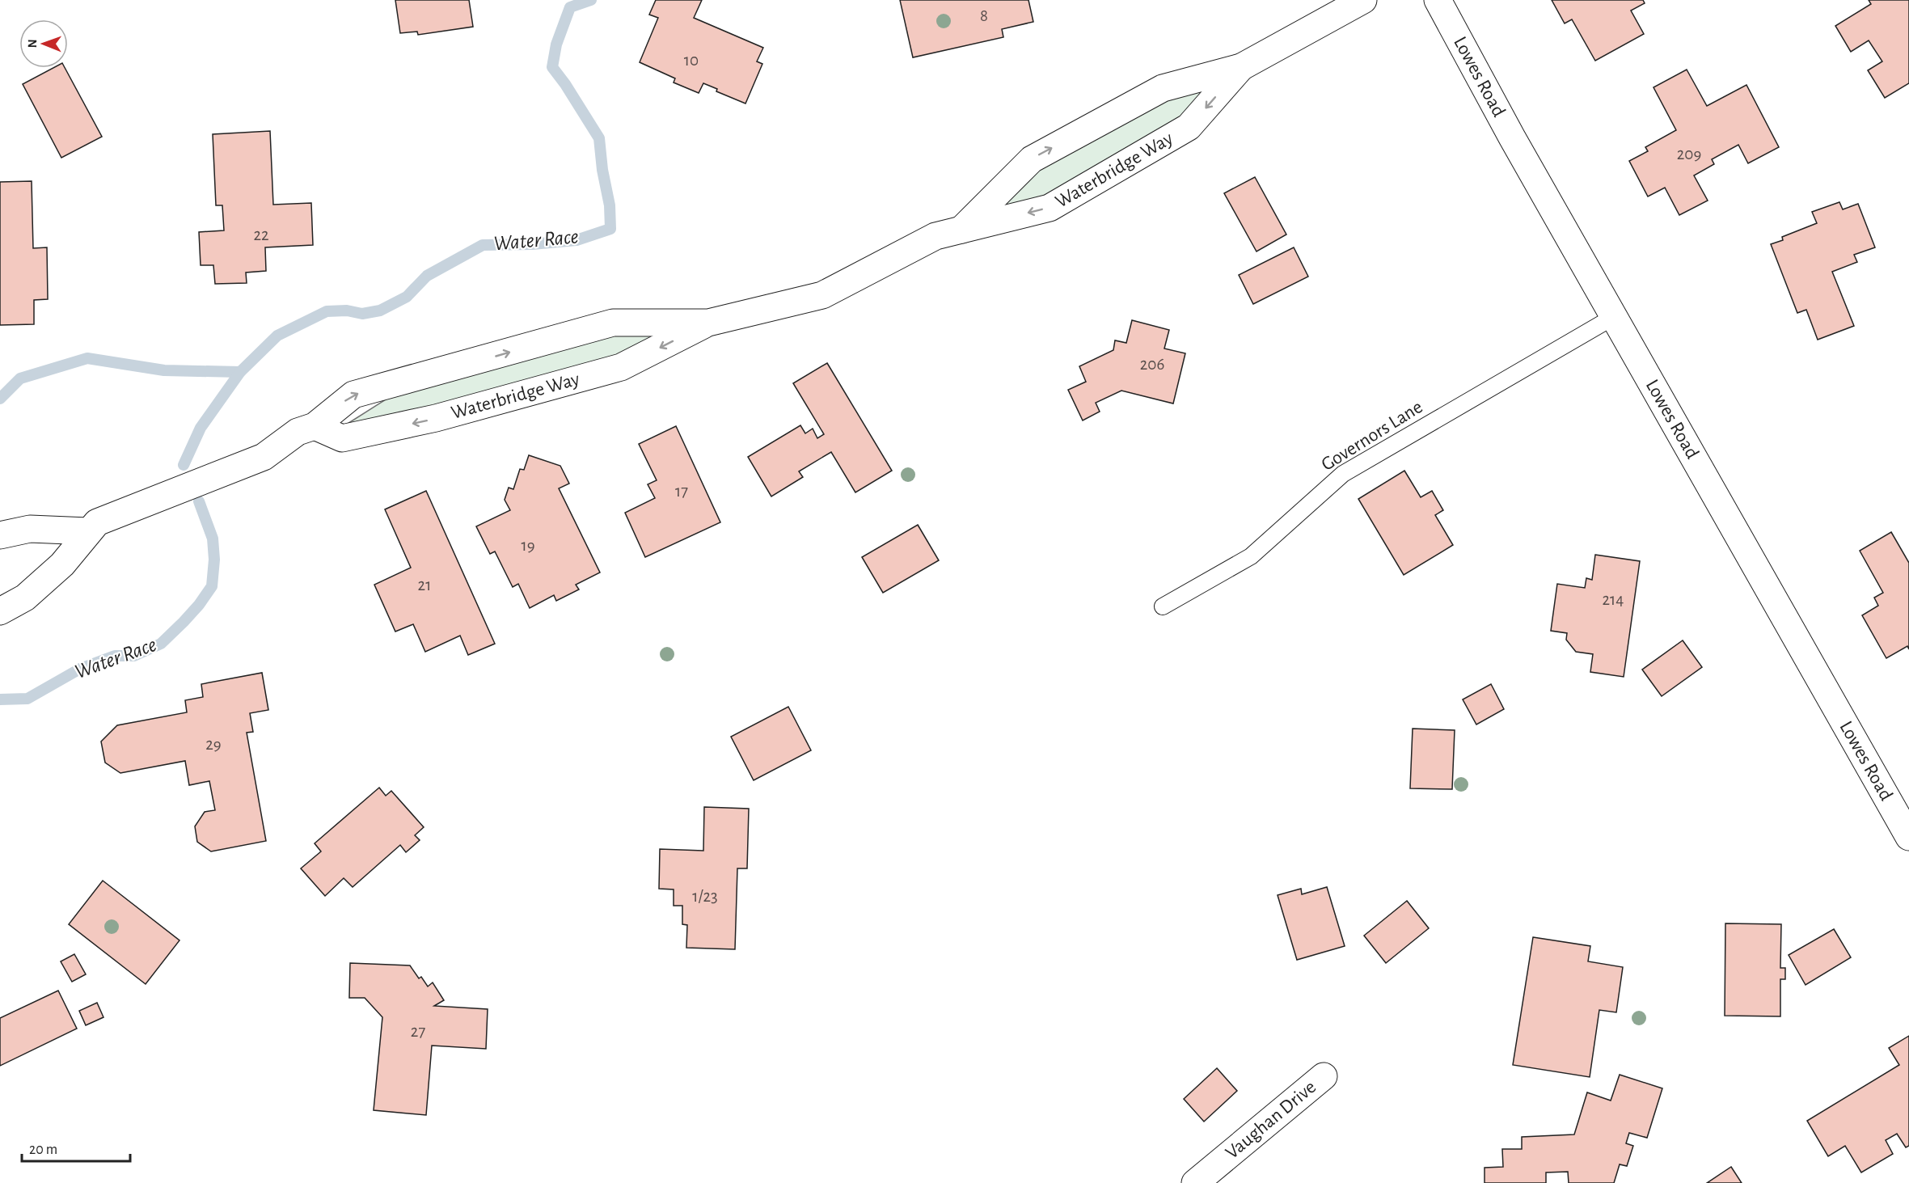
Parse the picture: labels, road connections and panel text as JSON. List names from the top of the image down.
{
  "streets": {
    "street": ["Lowes Road", "Waterbridge Way", "Vaughan Drive"],
    "lane": ["Governors Lane"]
  },
  "crossings": [
    ["Lowes Road", "Governors Lane"]
  ],
  "water": ["Water Race"],
  "house_numbers": [
    "8",
    "10",
    "209",
    "22",
    "206",
    "17",
    "19",
    "21",
    "214",
    "29",
    "1/23",
    "27"
  ],
  "scale_bar": "20 m",
  "north": "left"
}
